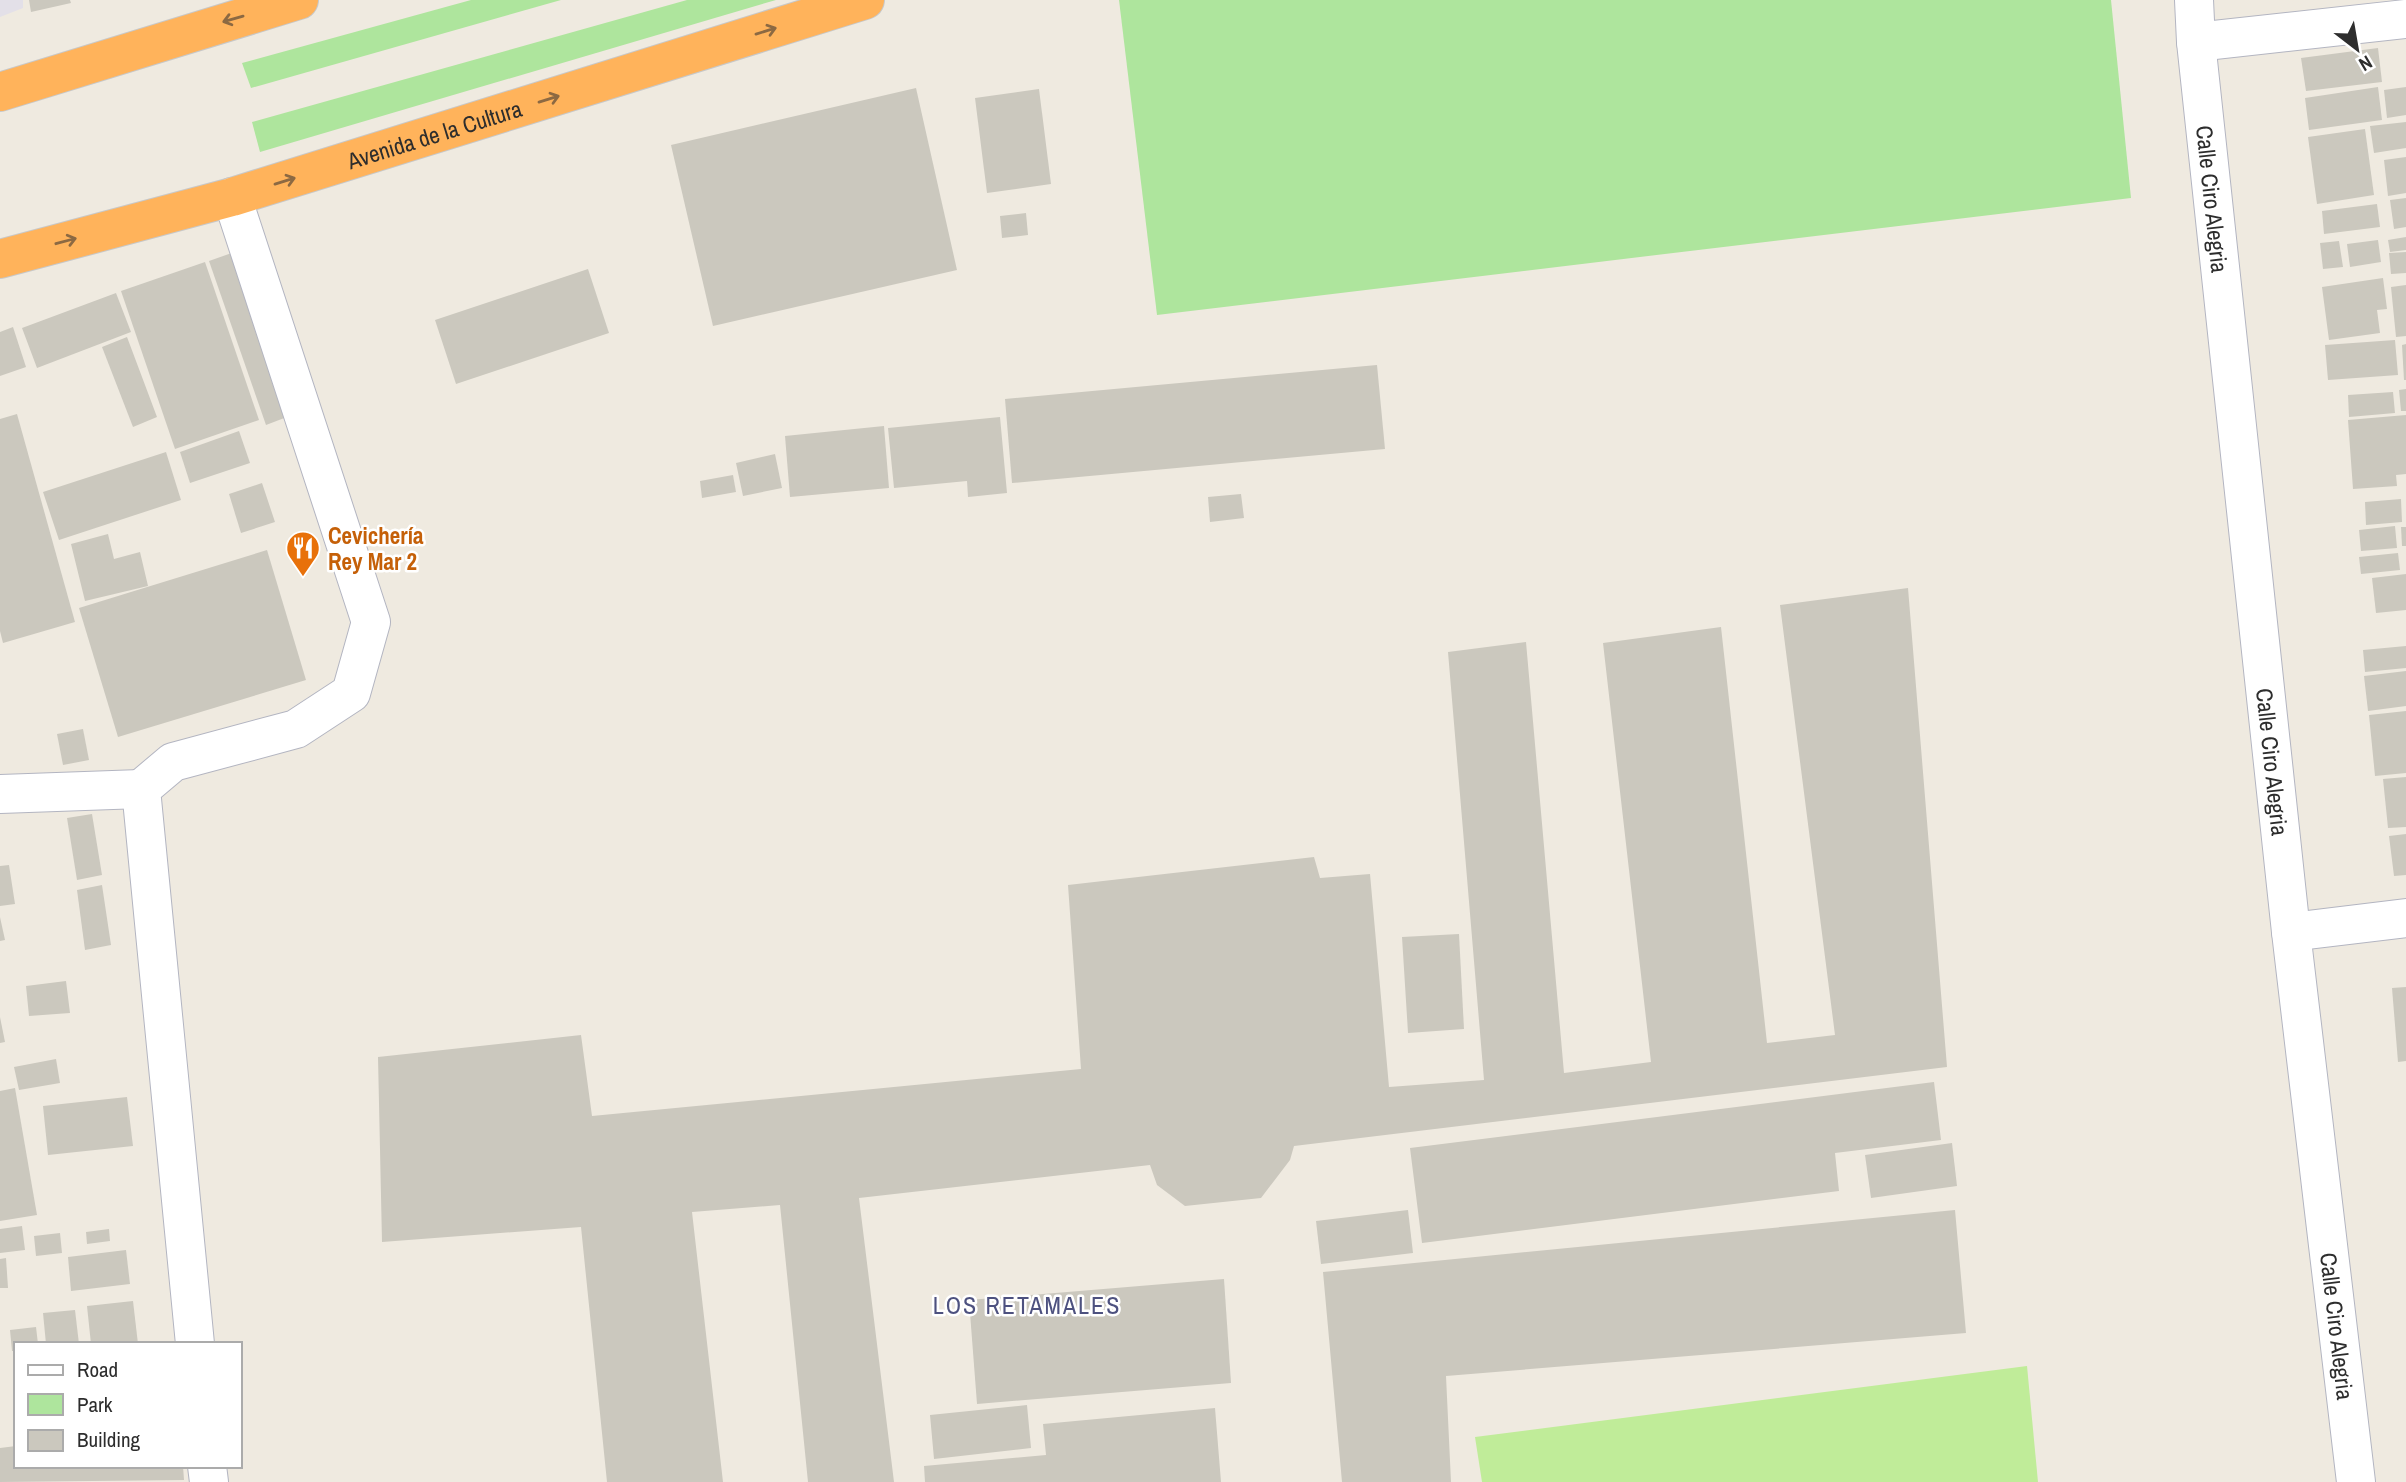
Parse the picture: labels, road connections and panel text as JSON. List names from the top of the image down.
{
  "streets": {
    "highway": ["Avenida de la Cultura"],
    "street": ["Calle Ciro Alegria"]
  },
  "districts": ["LOS RETAMALES"],
  "places": {
    "restaurant": ["Cevichería Rey Mar 2"]
  },
  "legend": ["Road", "Park", "Building"],
  "north": "bottom right"
}
